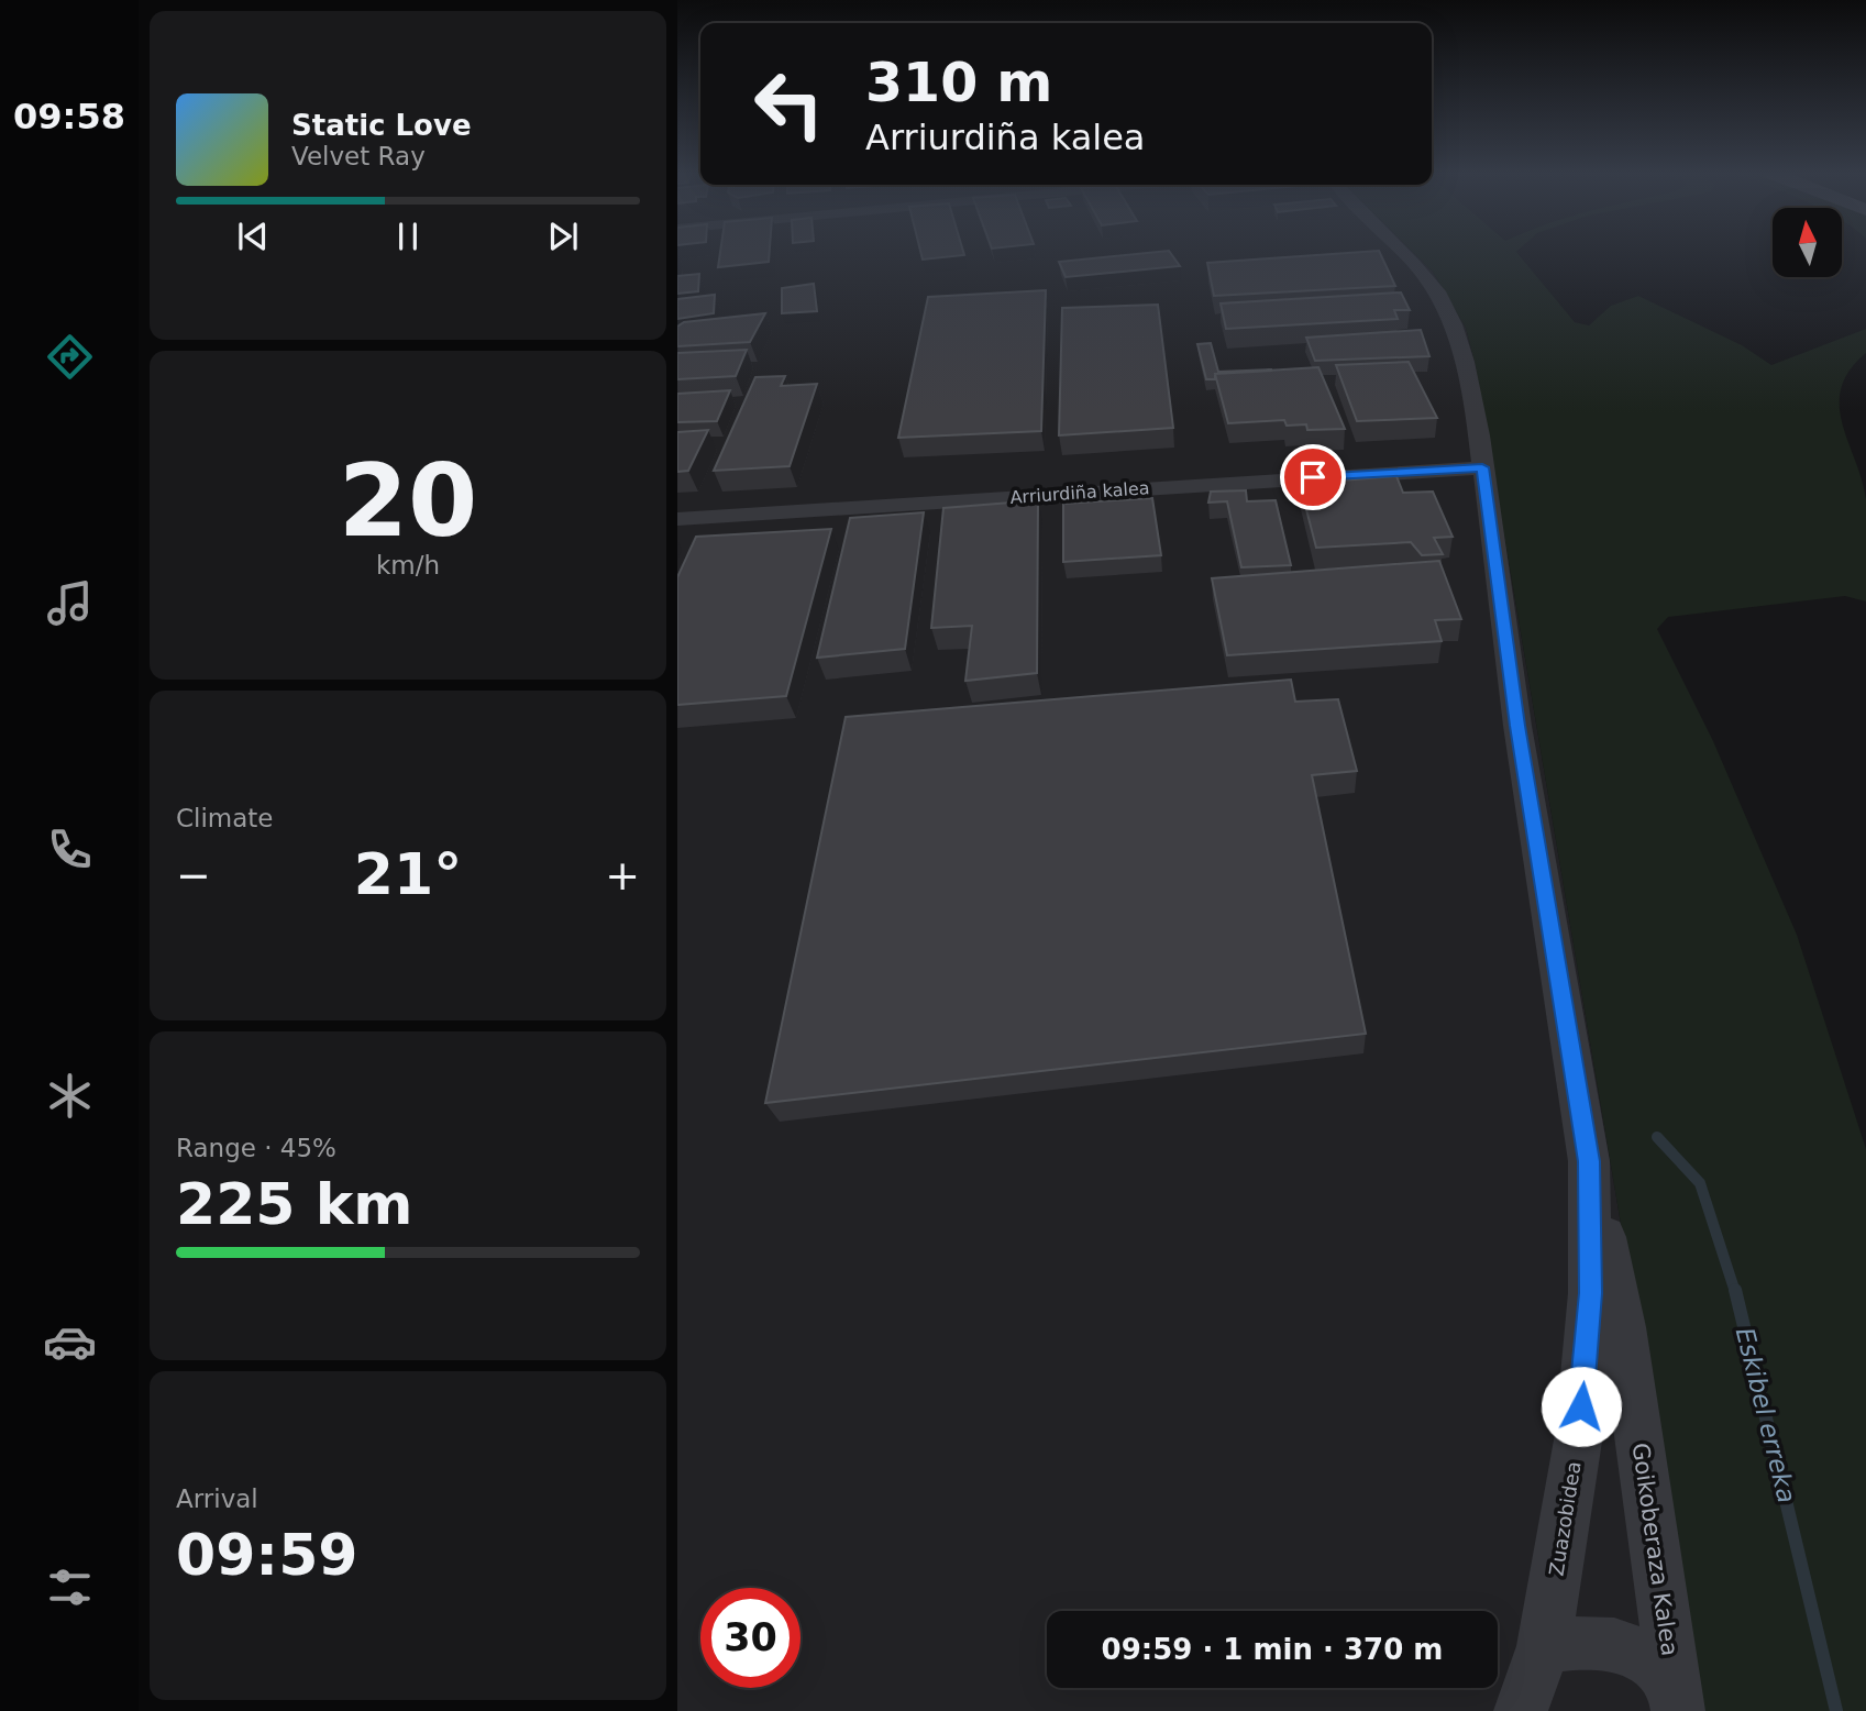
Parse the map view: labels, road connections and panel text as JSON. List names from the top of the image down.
{
  "streets": {
    "street": ["Arriurdiña kalea", "Zuazobidea", "Goikoberaza Kalea"]
  },
  "crossings": [
    ["Arriurdiña kalea", "Zuazobidea"],
    ["Zuazobidea", "Goikoberaza Kalea"]
  ],
  "water": ["Eskibel erreka"],
  "north": "top",
  "page": {
    "tabs": "09:58",
    "turn": ["310 m", "Arriurdiña kalea"],
    "song": ["Static Love", "Velvet Ray"],
    "tile": [
      ["20", "km/h"],
      "Climate",
      ["Range · 45%", "225 km"],
      ["Arrival", "09:59"]
    ],
    "heat": ["−", "21°", "+"],
    "limit": "30",
    "trip": "09:59 · 1 min · 370 m"
  }
}
